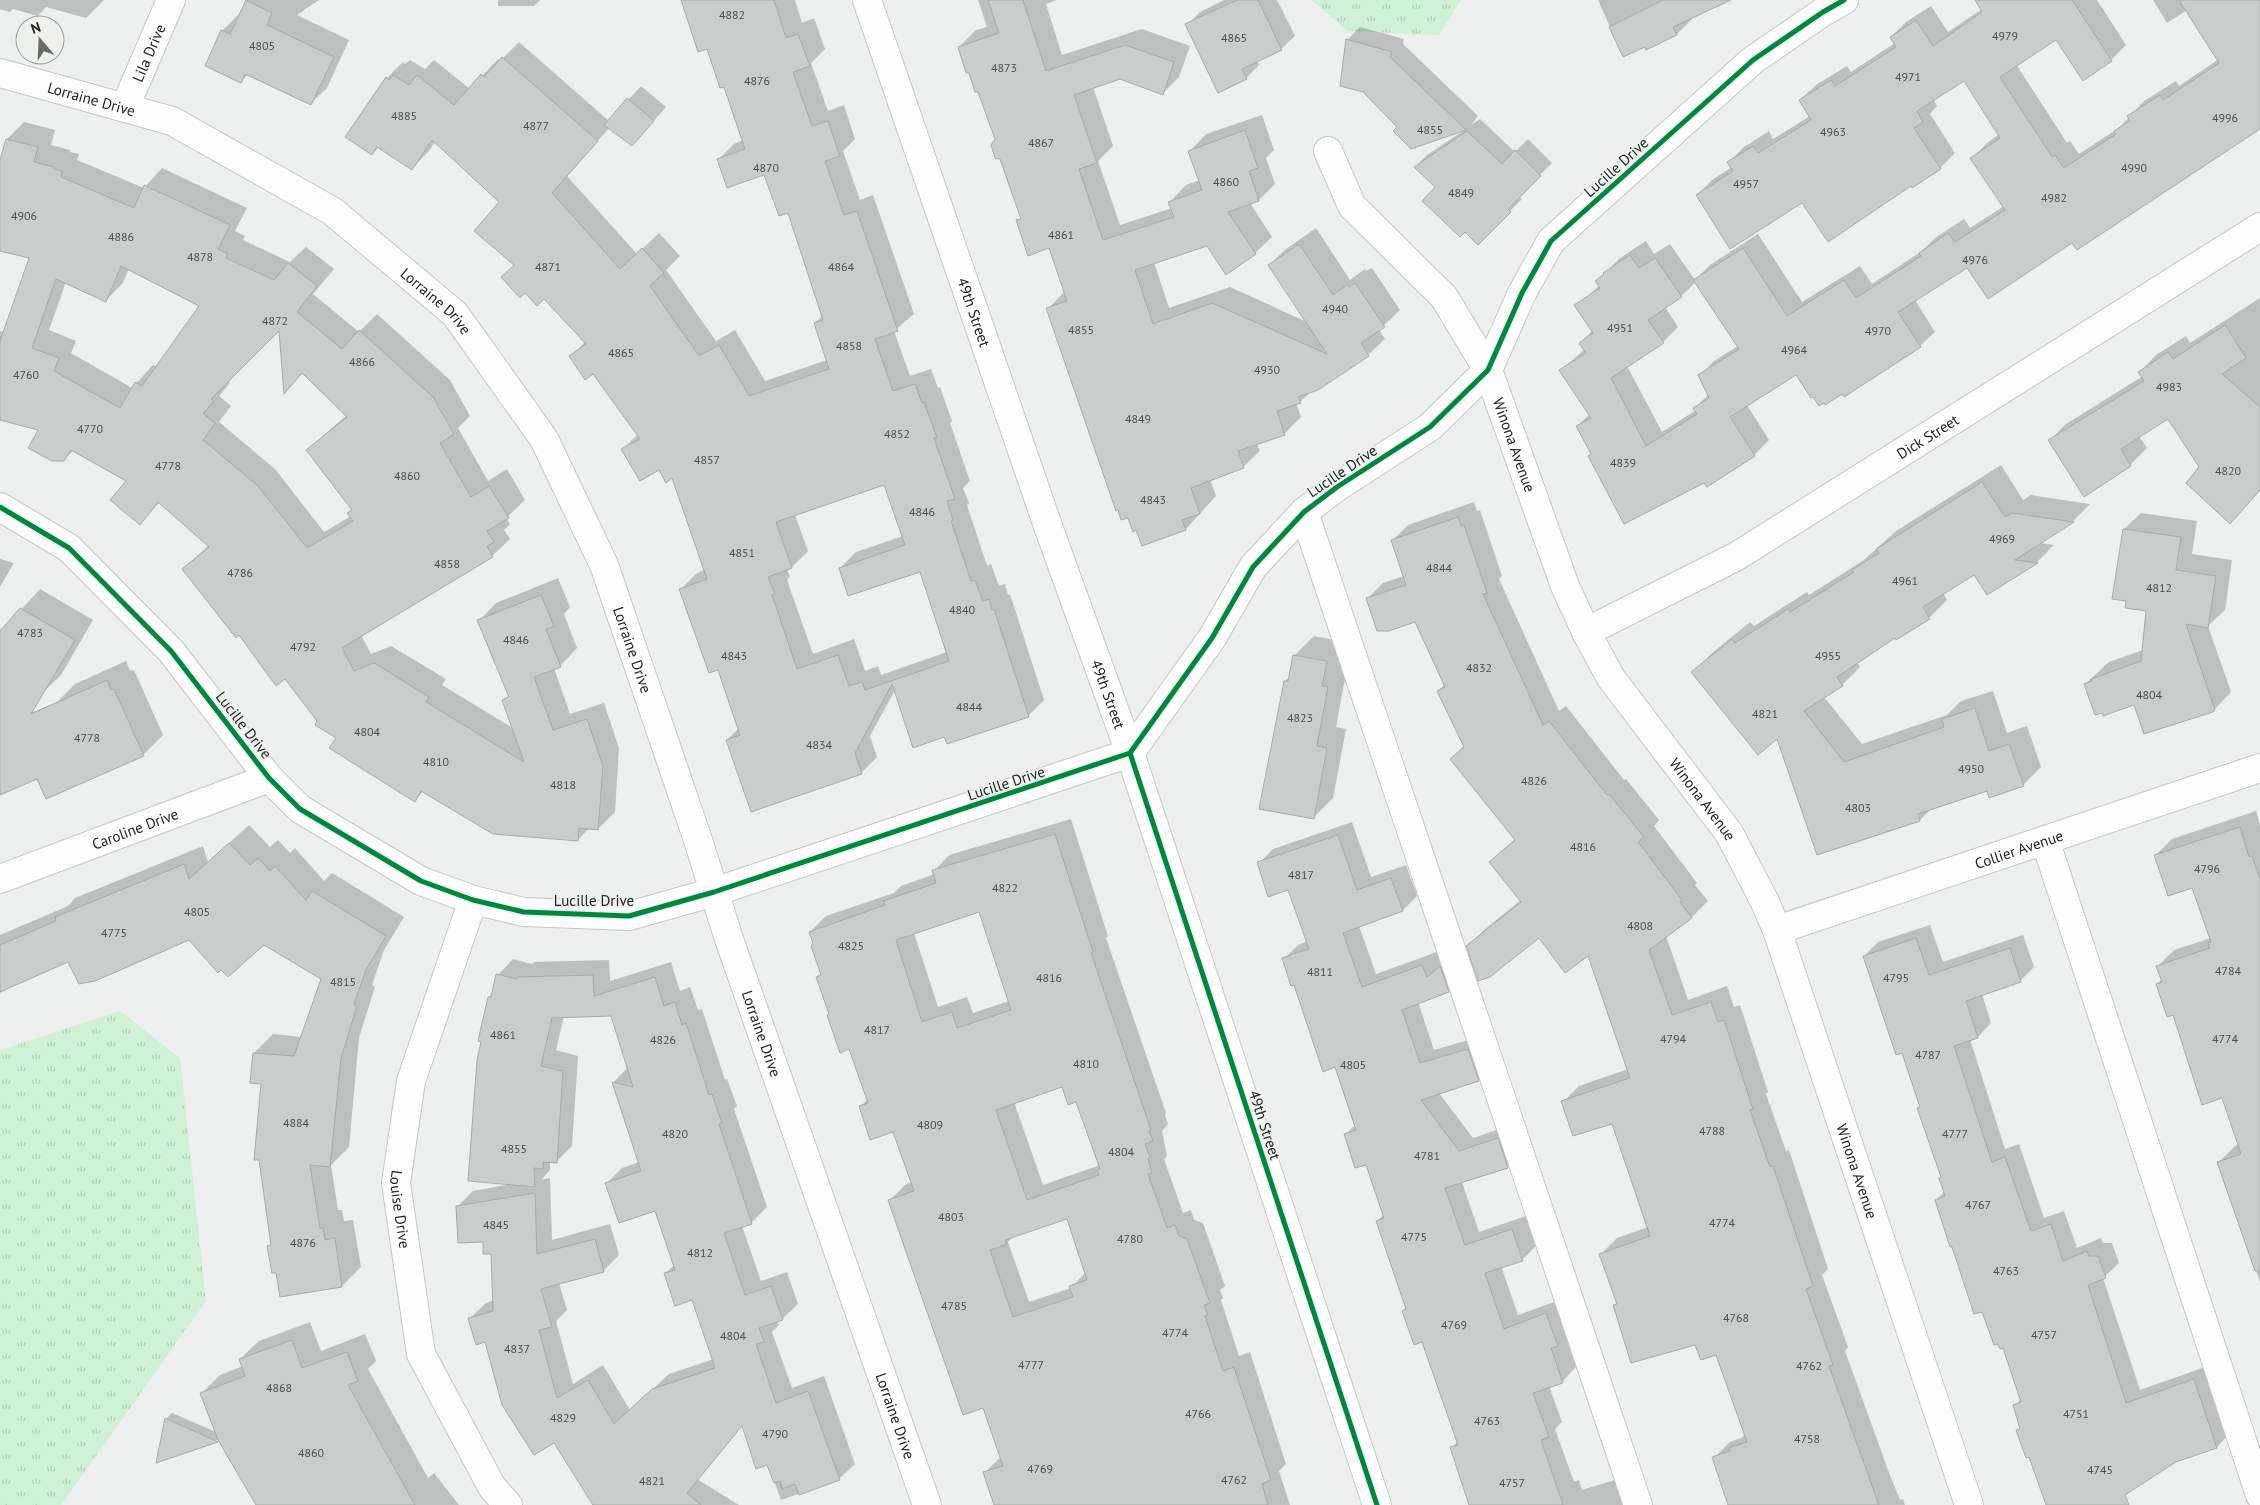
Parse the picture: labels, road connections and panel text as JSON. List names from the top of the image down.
{
  "streets": {
    "street": [
      "Lila Drive",
      "Lorraine Drive",
      "Lucille Drive",
      "49th Street",
      "Dick Street",
      "Winona Avenue",
      "Caroline Drive",
      "Collier Avenue",
      "Louise Drive"
    ]
  },
  "crossings": [
    ["Lila Drive", "Lorraine Drive"],
    ["Lorraine Drive", "Lucille Drive"],
    ["Lucille Drive", "49th Street"],
    ["Lucille Drive", "Winona Avenue"],
    ["Lucille Drive", "Caroline Drive"],
    ["Lucille Drive", "Louise Drive"],
    ["Dick Street", "Winona Avenue"],
    ["Winona Avenue", "Collier Avenue"]
  ],
  "house_numbers": [
    "4882",
    "4979",
    "4865",
    "4805",
    "4873",
    "4971",
    "4876",
    "4885",
    "4996",
    "4877",
    "4855",
    "4963",
    "4867",
    "4870",
    "4990",
    "4860",
    "4957",
    "4849",
    "4982",
    "4906",
    "4861",
    "4886",
    "4878",
    "4976",
    "4871",
    "4864",
    "4940",
    "4872",
    "4951",
    "4855",
    "4970",
    "4858",
    "4964",
    "4865",
    "4866",
    "4930",
    "4760",
    "4983",
    "4849",
    "4770",
    "4852",
    "4857",
    "4839",
    "4778",
    "4820",
    "4860",
    "4843",
    "4846",
    "4969",
    "4851",
    "4858",
    "4844",
    "4786",
    "4961",
    "4812",
    "4840",
    "4783",
    "4846",
    "4792",
    "4843",
    "4955",
    "4832",
    "4804",
    "4844",
    "4821",
    "4823",
    "4804",
    "4778",
    "4834",
    "4810",
    "4950",
    "4826",
    "4818",
    "4803",
    "4816",
    "4796",
    "4817",
    "4822",
    "4805",
    "4808",
    "4775",
    "4825",
    "4784",
    "4811",
    "4816",
    "4795",
    "4815",
    "4817",
    "4861",
    "4794",
    "4774",
    "4826",
    "4787",
    "4810",
    "4805",
    "4884",
    "4809",
    "4788",
    "4820",
    "4777",
    "4855",
    "4804",
    "4781",
    "4767",
    "4803",
    "4774",
    "4845",
    "4775",
    "4780",
    "4876",
    "4812",
    "4763",
    "4785",
    "4768",
    "4769",
    "4774",
    "4757",
    "4804",
    "4837",
    "4777",
    "4762",
    "4868",
    "4766",
    "4751",
    "4829",
    "4763",
    "4790",
    "4758",
    "4860",
    "4769",
    "4745",
    "4762",
    "4821",
    "4757"
  ],
  "north": "top"
}
